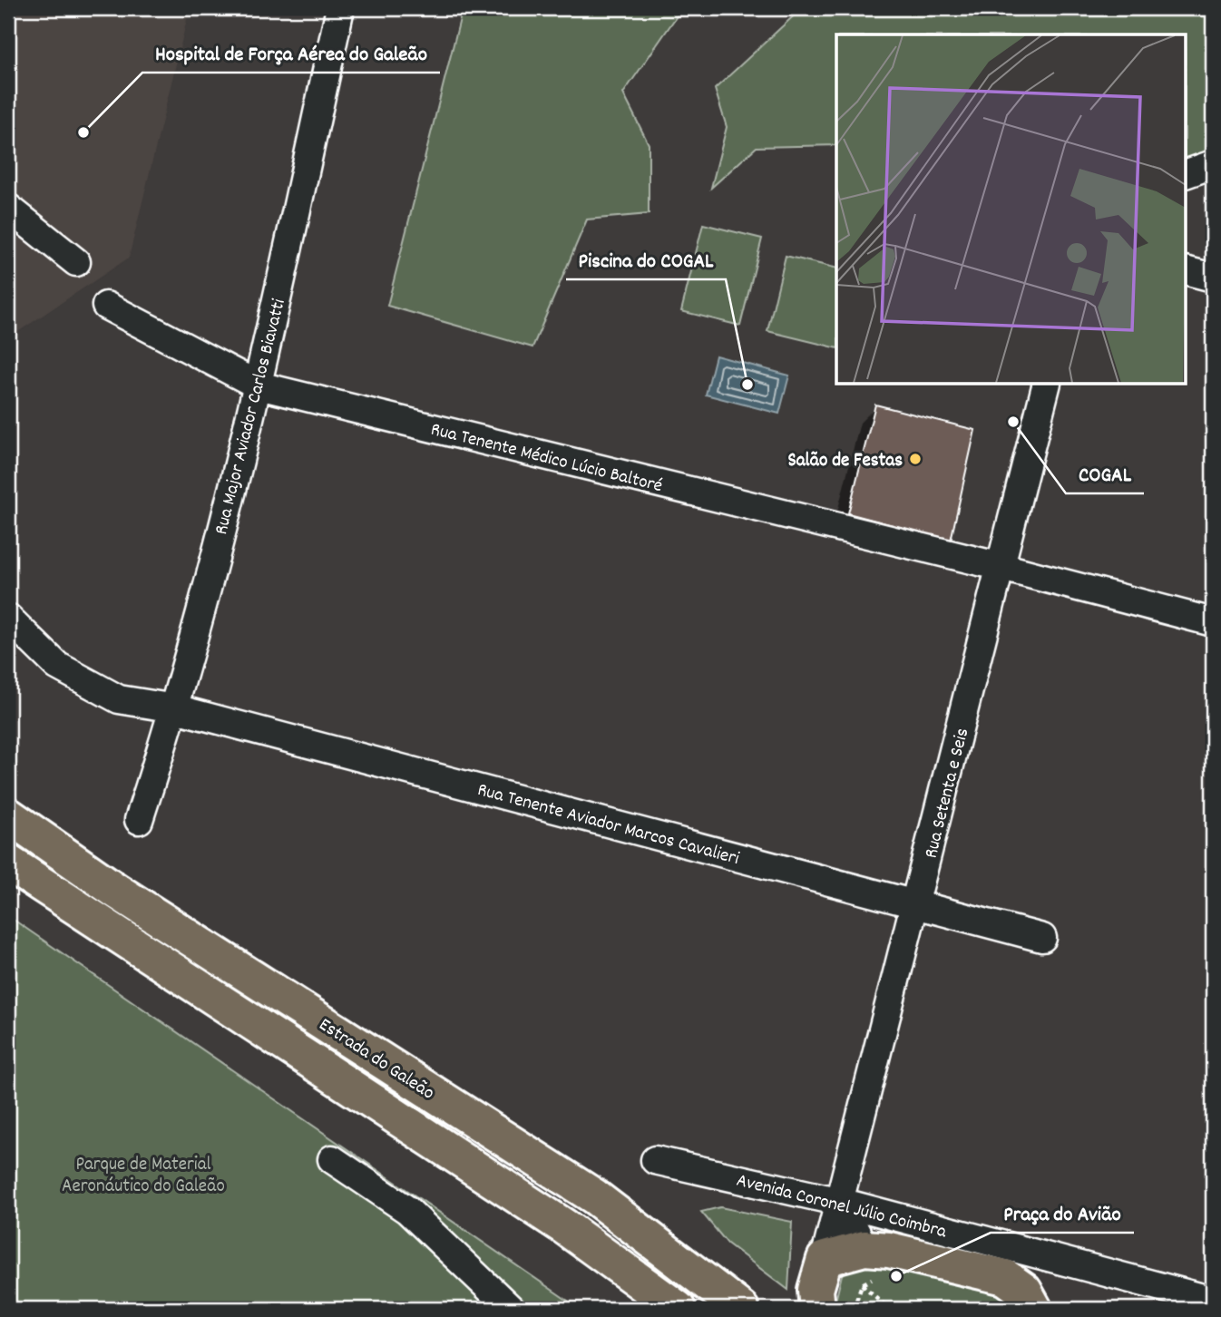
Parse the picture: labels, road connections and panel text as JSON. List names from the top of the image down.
{
  "streets": {
    "main road": ["Estrada do Galeão"],
    "street": [
      "Rua Major Aviador Carlos Biavatti",
      "Rua Tenente Médico Lúcio Baltoré",
      "Rua Setenta e Seis",
      "Rua Tenente Aviador Marcos Cavalieri",
      "Avenida Coronel Júlio Coimbra"
    ]
  },
  "crossings": [
    ["Rua Major Aviador Carlos Biavatti", "Rua Tenente Médico Lúcio Baltoré"],
    ["Rua Major Aviador Carlos Biavatti", "Rua Tenente Aviador Marcos Cavalieri"],
    ["Rua Tenente Médico Lúcio Baltoré", "Rua Setenta e Seis"],
    ["Rua Setenta e Seis", "Rua Tenente Aviador Marcos Cavalieri"],
    ["Rua Setenta e Seis", "Avenida Coronel Júlio Coimbra"]
  ],
  "parks": ["Parque de Material Aeronáutico do Galeão"],
  "places": [
    "Hospital de Força Aérea do Galeão",
    "Piscina do COGAL",
    "COGAL",
    "Salão de Festas",
    "Praça do Avião"
  ]
}
